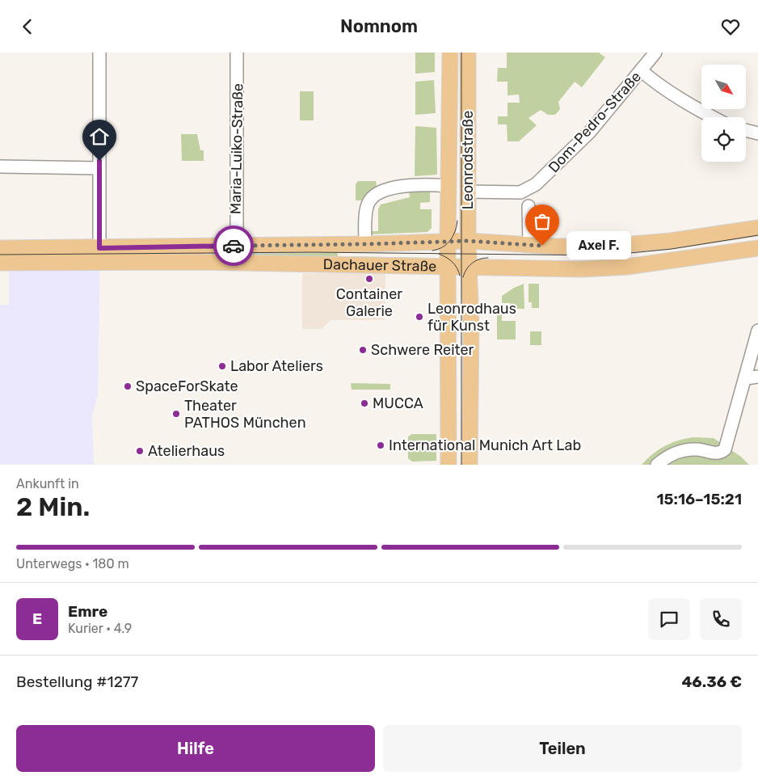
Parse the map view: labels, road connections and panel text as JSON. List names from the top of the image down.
{
  "streets": {
    "main road": ["Leonrodstraße", "Dachauer Straße"],
    "street": ["Dom-Pedro-Straße", "Maria-Luiko-Straße"]
  },
  "crossings": [
    ["Maria-Luiko-Straße", "Dachauer Straße"],
    ["Leonrodstraße", "Dachauer Straße"]
  ],
  "places": [
    "Axel F.",
    "Container Galerie",
    "Leonrodhaus für Kunst",
    "Schwere Reiter",
    "Labor Ateliers",
    "SpaceForSkate",
    "MUCCA",
    "Theater PATHOS München",
    "International Munich Art Lab",
    "Atelierhaus"
  ],
  "north": "bottom right",
  "page": {
    "header": "Nomnom",
    "bubble": "Axel F.",
    "heading": ["2 Min.", "Ankunft in", "15:16–15:21"],
    "panel": [
      "Emre",
      "Kurier · 4.9",
      "Bestellung #1277",
      "46.36 €"
    ],
    "bar": "Unterwegs · 180 m",
    "round": "E",
    "buttons": ["Hilfe", "Teilen"]
  }
}
